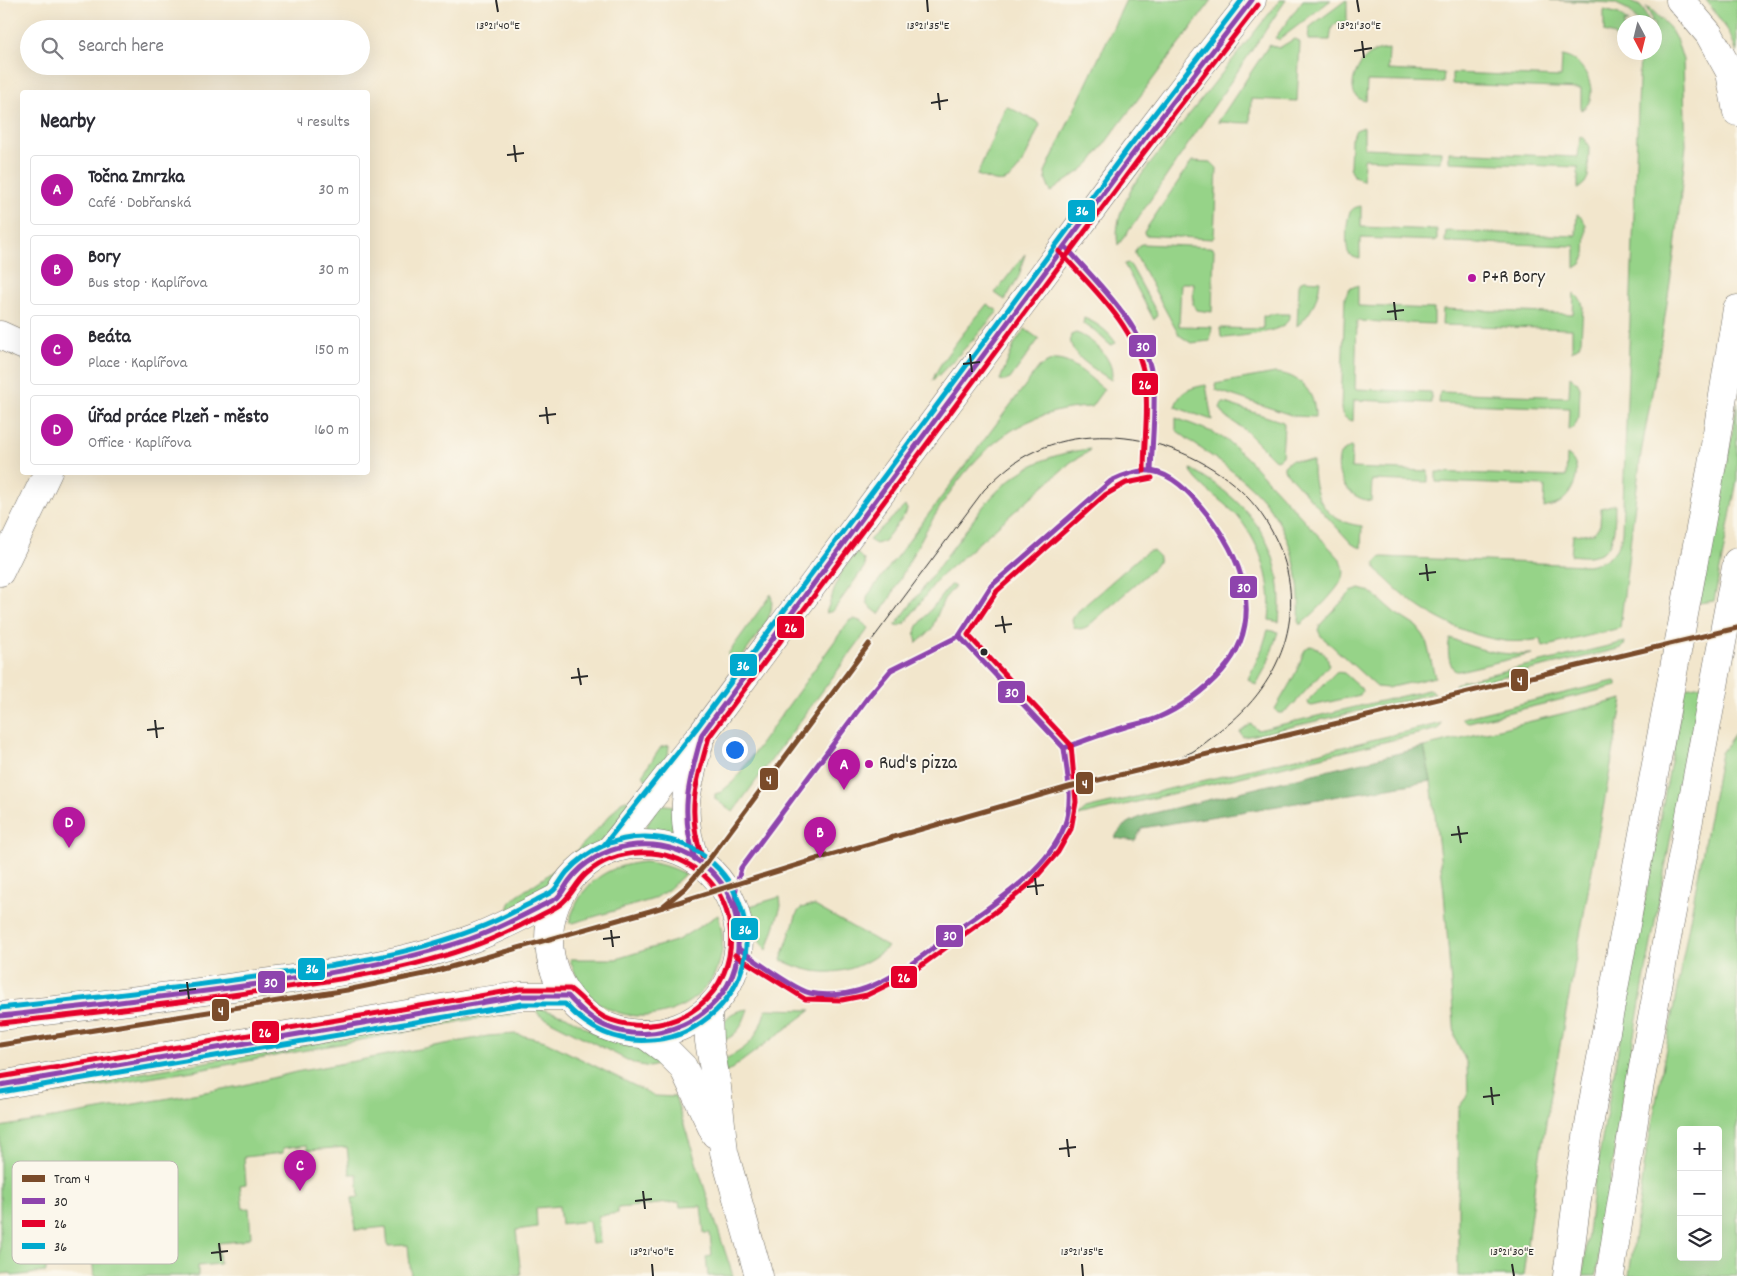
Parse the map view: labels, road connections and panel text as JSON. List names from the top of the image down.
{
  "places": ["P+R Bory", "Rud's pizza"],
  "lines": [
    "transit line 30",
    "transit line 36",
    "transit line 26",
    "tram line 4"
  ],
  "legend": [
    "Tram 4",
    "30",
    "26",
    "36"
  ],
  "north": "bottom",
  "page": {
    "search": "Search here",
    "heading": ["Nearby", "4 results"],
    "list": [
      {
        "mark": "A",
        "name": "Točna Zmrzka",
        "note": "Café · Dobřanská",
        "value": "30 m"
      },
      {
        "mark": "B",
        "name": "Bory",
        "note": "Bus stop · Kaplířova",
        "value": "30 m"
      },
      {
        "mark": "C",
        "name": "Beáta",
        "note": "Place · Kaplířova",
        "value": "150 m"
      },
      {
        "mark": "D",
        "name": "Úřad práce Plzeň - město",
        "note": "Office · Kaplířova",
        "value": "160 m"
      }
    ],
    "pins": [
      "A",
      "D",
      "B",
      "C"
    ],
    "map_buttons": ["+", "−"]
  },
  "coordinates": ["13°21'40\"E", "13°21'35\"E", "13°21'30\"E"]
}
